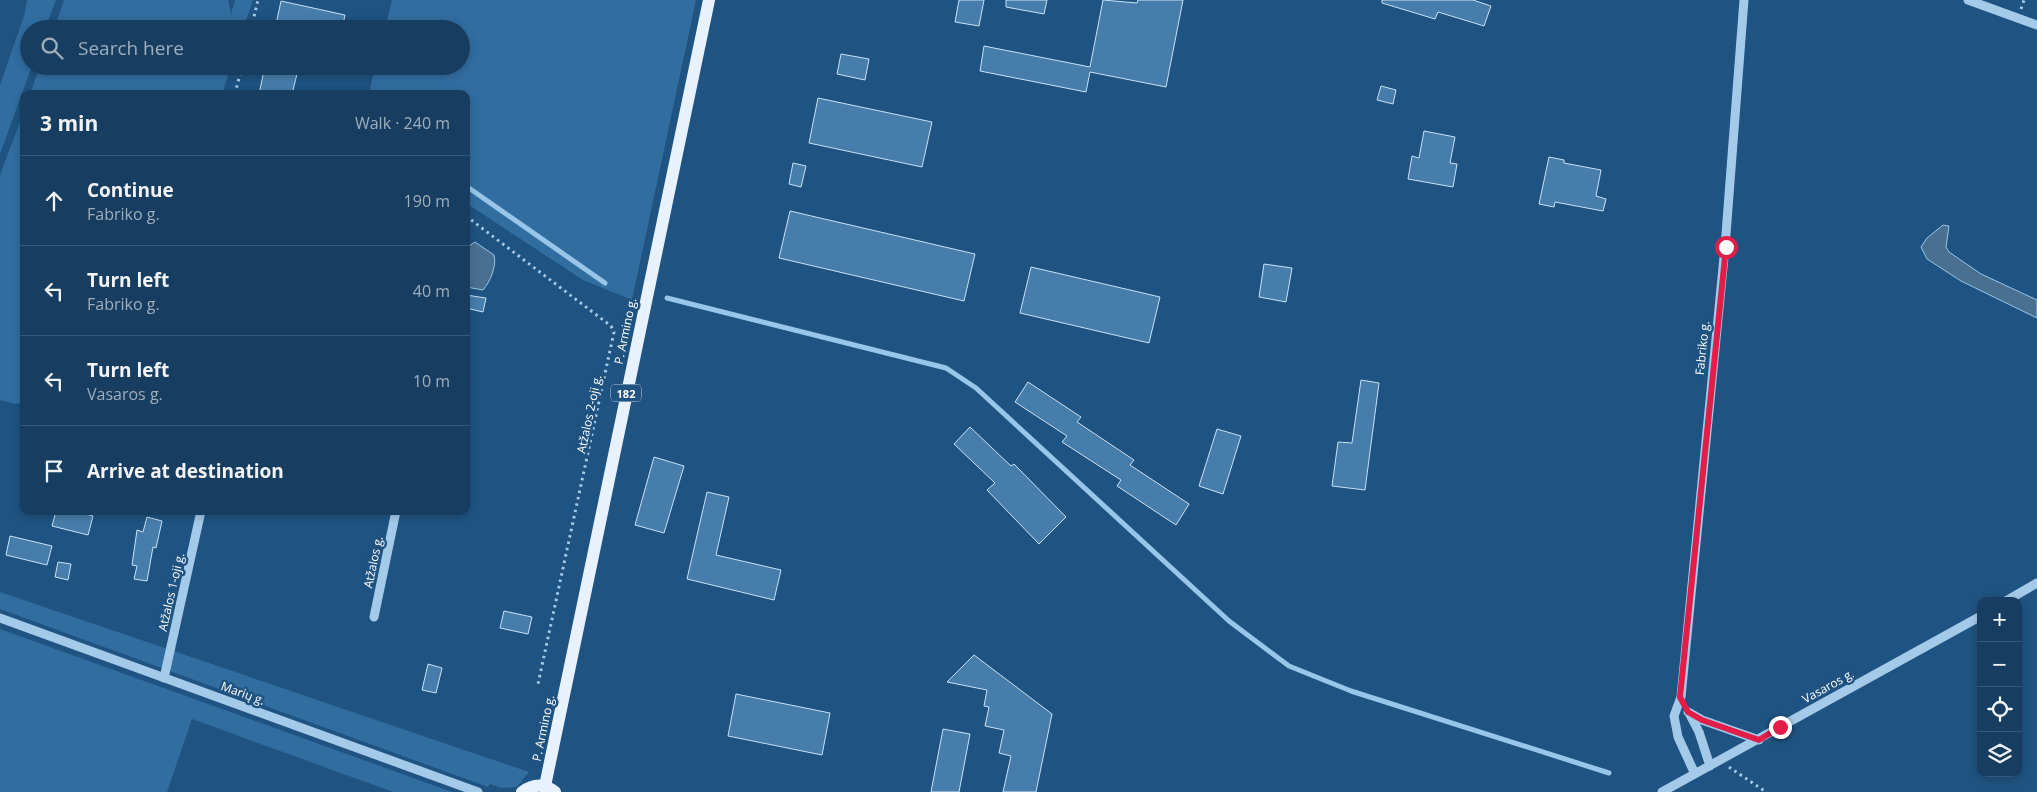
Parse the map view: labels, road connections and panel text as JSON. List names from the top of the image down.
{
  "streets": {
    "main road": ["P. Armino g.", "182"],
    "street": [
      "Fabriko g.",
      "Atžalos g.",
      "Atžalos 1-oji g.",
      "Vasaros g.",
      "Marių g."
    ],
    "path": ["Atžalos 2-oji g."]
  },
  "crossings": [
    ["Fabriko g.", "Vasaros g."],
    ["Atžalos 1-oji g.", "Marių g."]
  ],
  "page": {
    "search": "Search here",
    "heading": ["3 min", "Walk · 240 m"],
    "list": [
      ["Continue", "Fabriko g.", "190 m"],
      ["Turn left", "Fabriko g.", "40 m"],
      ["Turn left", "Vasaros g.", "10 m"],
      "Arrive at destination"
    ],
    "map_buttons": ["+", "−"]
  }
}
